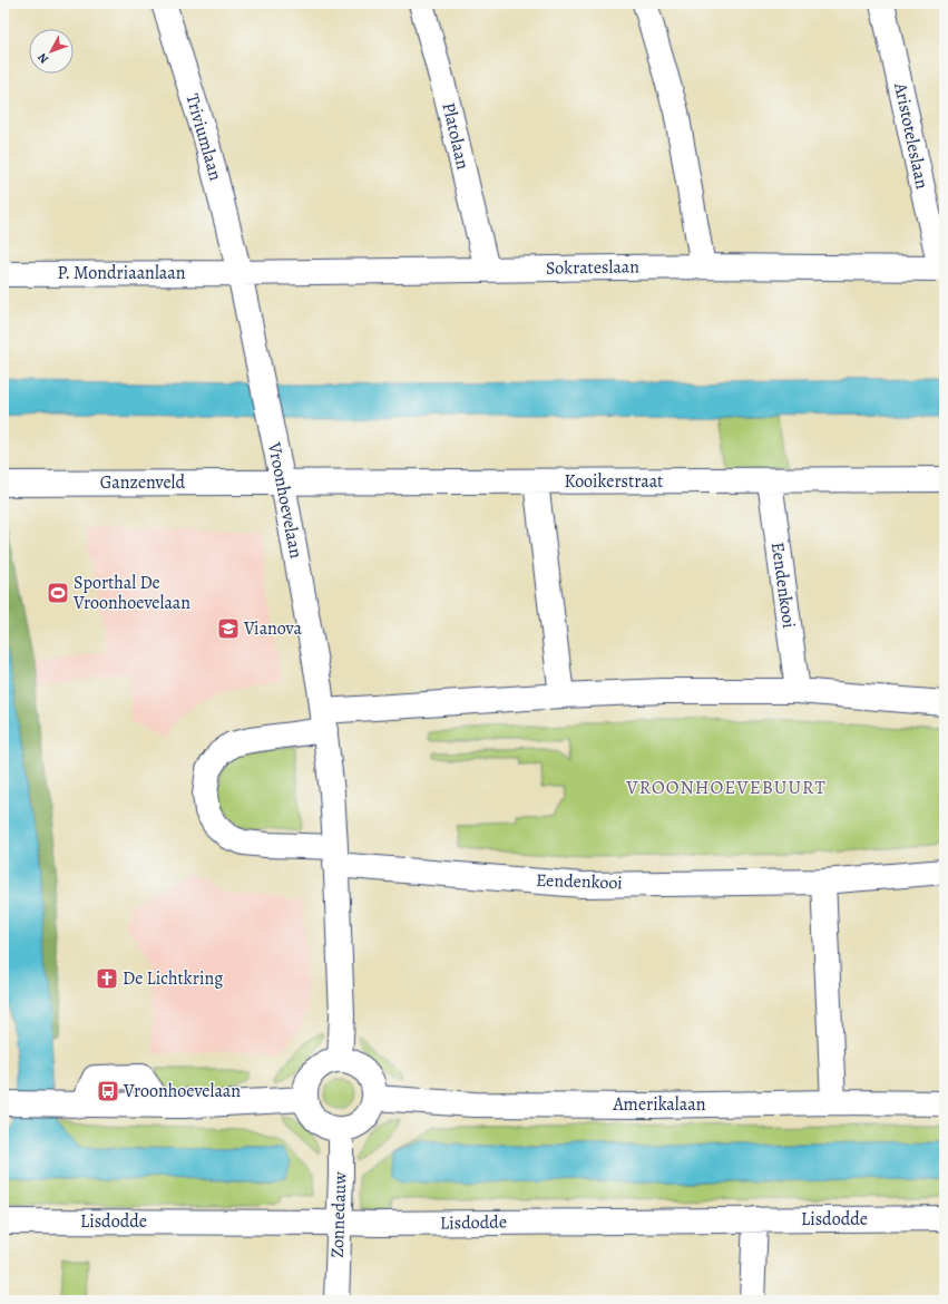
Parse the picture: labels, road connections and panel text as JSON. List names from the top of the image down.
{
  "streets": {
    "street": [
      "Platolaan",
      "Aristoteleslaan",
      "Triviumlaan",
      "Sokrateslaan",
      "P. Mondriaanlaan",
      "Kooikerstraat",
      "Ganzenveld",
      "Vroonhoevelaan",
      "Eendenkooi",
      "Amerikalaan",
      "Zonnedauw",
      "Lisdodde"
    ]
  },
  "crossings": [
    ["Platolaan", "Sokrateslaan"],
    ["Aristoteleslaan", "Sokrateslaan"],
    ["Triviumlaan", "Sokrateslaan"],
    ["Triviumlaan", "P. Mondriaanlaan"],
    ["Triviumlaan", "Vroonhoevelaan"],
    ["Sokrateslaan", "P. Mondriaanlaan"],
    ["Sokrateslaan", "Vroonhoevelaan"],
    ["P. Mondriaanlaan", "Vroonhoevelaan"],
    ["Kooikerstraat", "Ganzenveld"],
    ["Kooikerstraat", "Vroonhoevelaan"],
    ["Kooikerstraat", "Eendenkooi"],
    ["Ganzenveld", "Vroonhoevelaan"],
    ["Vroonhoevelaan", "Eendenkooi"],
    ["Vroonhoevelaan", "Amerikalaan"],
    ["Vroonhoevelaan", "Zonnedauw"],
    ["Amerikalaan", "Zonnedauw"],
    ["Zonnedauw", "Lisdodde"]
  ],
  "districts": ["VROONHOEVEBUURT"],
  "places": {
    "sports": ["Sporthal De Vroonhoevelaan"],
    "school or university": ["Vianova"],
    "church": ["De Lichtkring"],
    "bus stop": ["Vroonhoevelaan"]
  },
  "north": "bottom left"
}
